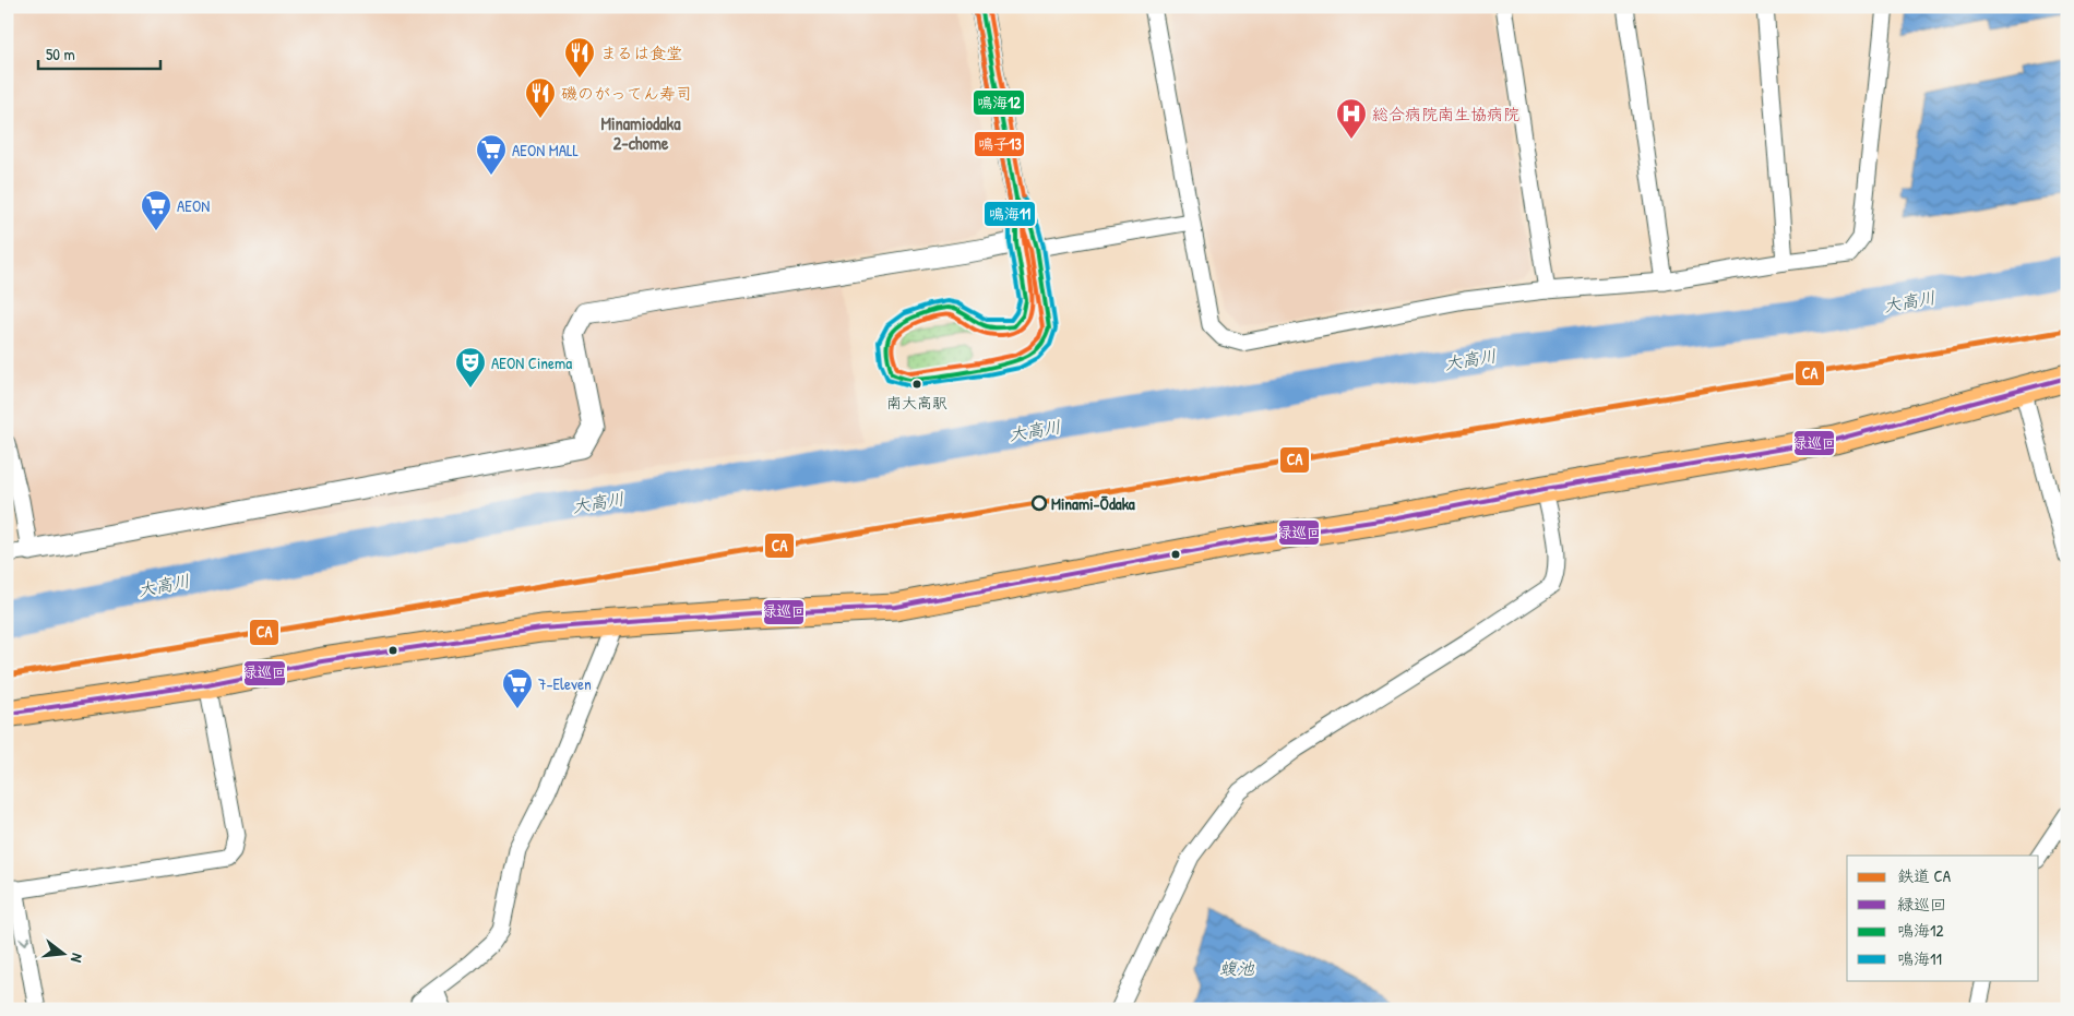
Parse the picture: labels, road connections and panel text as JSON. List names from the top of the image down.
{
  "districts": ["Minamiodaka 2-chome"],
  "water": ["大高川", "蝮池"],
  "places": {
    "restaurant": ["まるは食堂", "磯のがってん寿司"],
    "hospital": ["総合病院南生協病院"],
    "supermarket": ["AEON MALL", "AEON", "7-Eleven"],
    "other": ["南大高駅", "Minami-Ōdaka"],
    "theatre": ["AEON Cinema"]
  },
  "lines": [
    "transit line 鳴海12",
    "transit line 鳴子13",
    "transit line 鳴海11",
    "rail line CA",
    "transit line 緑巡回"
  ],
  "legend": [
    "鉄道 CA",
    "緑巡回",
    "鳴海12",
    "鳴海11"
  ],
  "scale_bar": "50 m",
  "north": "right"
}
